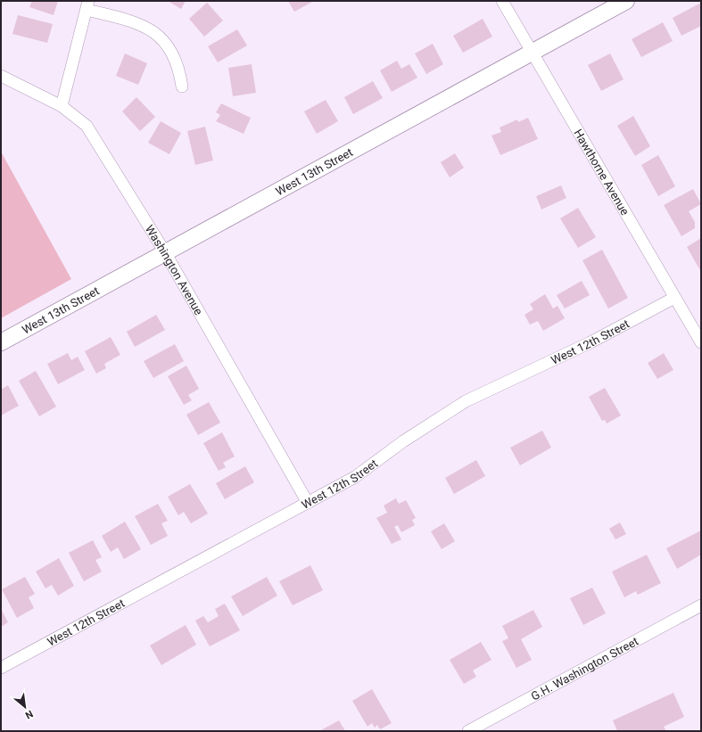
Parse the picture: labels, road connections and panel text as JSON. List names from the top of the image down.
{
  "streets": {
    "street": [
      "West 13th Street",
      "Hawthorne Avenue",
      "Washington Avenue",
      "West 12th Street",
      "G.H. Washington Street"
    ]
  },
  "crossings": [
    ["West 13th Street", "Hawthorne Avenue"],
    ["West 13th Street", "Washington Avenue"],
    ["Hawthorne Avenue", "West 12th Street"],
    ["Washington Avenue", "West 12th Street"]
  ],
  "north": "bottom right"
}
